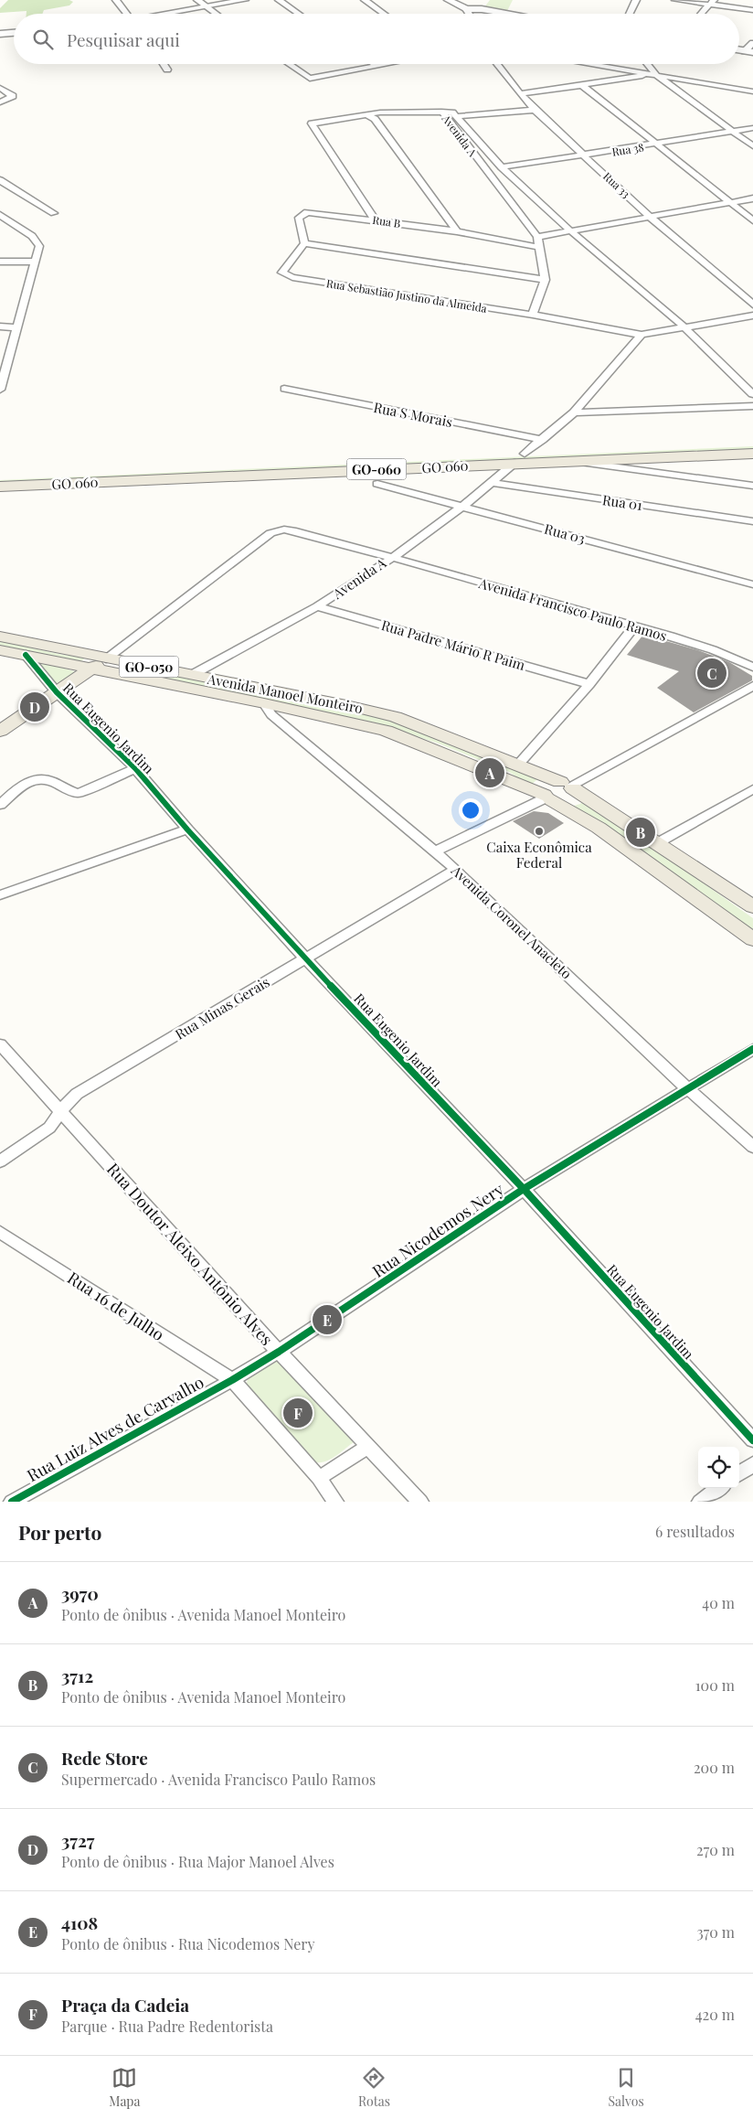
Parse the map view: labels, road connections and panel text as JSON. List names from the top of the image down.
{
  "streets": {
    "main road": [
      "GO 060",
      "GO-060",
      "GO-050",
      "Avenida Manoel Monteiro"
    ],
    "street": [
      "Avenida A",
      "Rua 38",
      "Rua 33",
      "Rua B",
      "Rua Sebastião Justino da Almeida",
      "Rua S Morais",
      "Rua 01",
      "Rua 03",
      "Avenida Francisco Paulo Ramos",
      "Rua Padre Mário R Paim",
      "Rua Eugenio Jardim",
      "Avenida Coronel Anacleto",
      "Rua Minas Gerais",
      "Rua Nicodemos Nery",
      "Rua Doutor Aleixo Antônio Alves",
      "Rua 16 de Julho",
      "Rua Luiz Alves de Carvalho"
    ]
  },
  "crossings": [
    ["Avenida A", "Rua 38"],
    ["Avenida A", "Rua Sebastião Justino da Almeida"],
    ["Avenida A", "Rua S Morais"],
    ["Avenida A", "GO 060"],
    ["Avenida A", "Rua 01"],
    ["Avenida A", "Rua 03"],
    ["Avenida A", "Avenida Francisco Paulo Ramos"],
    ["Avenida A", "Rua Padre Mário R Paim"],
    ["Avenida A", "GO-050"],
    ["Avenida A", "Avenida Manoel Monteiro"],
    ["Rua 38", "Rua 33"],
    ["Rua B", "Rua Sebastião Justino da Almeida"],
    ["Avenida Francisco Paulo Ramos", "GO-050"],
    ["GO-050", "Avenida Manoel Monteiro"],
    ["GO-050", "Rua Eugenio Jardim"],
    ["Avenida Manoel Monteiro", "Rua Eugenio Jardim"],
    ["Avenida Manoel Monteiro", "Avenida Coronel Anacleto"],
    ["Rua Eugenio Jardim", "Rua Minas Gerais"],
    ["Rua Eugenio Jardim", "Rua Nicodemos Nery"],
    ["Avenida Coronel Anacleto", "Rua Minas Gerais"],
    ["Avenida Coronel Anacleto", "Rua Nicodemos Nery"],
    ["Rua Minas Gerais", "Rua Doutor Aleixo Antônio Alves"],
    ["Rua Nicodemos Nery", "Rua Doutor Aleixo Antônio Alves"],
    ["Rua Nicodemos Nery", "Rua 16 de Julho"],
    ["Rua Nicodemos Nery", "Rua Luiz Alves de Carvalho"],
    ["Rua 16 de Julho", "Rua Luiz Alves de Carvalho"]
  ],
  "places": ["Caixa Econômica Federal"],
  "page": {
    "search": "Pesquisar aqui",
    "pins": [
      "C",
      "D",
      "A",
      "B",
      "E",
      "F"
    ],
    "heading": ["Por perto", "6 resultados"],
    "list": [
      {
        "mark": "A",
        "name": "3970",
        "note": "Ponto de ônibus · Avenida Manoel Monteiro",
        "value": "40 m"
      },
      {
        "mark": "B",
        "name": "3712",
        "note": "Ponto de ônibus · Avenida Manoel Monteiro",
        "value": "100 m"
      },
      {
        "mark": "C",
        "name": "Rede Store",
        "note": "Supermercado · Avenida Francisco Paulo Ramos",
        "value": "200 m"
      },
      {
        "mark": "D",
        "name": "3727",
        "note": "Ponto de ônibus · Rua Major Manoel Alves",
        "value": "270 m"
      },
      {
        "mark": "E",
        "name": "4108",
        "note": "Ponto de ônibus · Rua Nicodemos Nery",
        "value": "370 m"
      },
      {
        "mark": "F",
        "name": "Praça da Cadeia",
        "note": "Parque · Rua Padre Redentorista",
        "value": "420 m"
      }
    ],
    "nav": ["Mapa", "Rotas", "Salvos"]
  }
}
